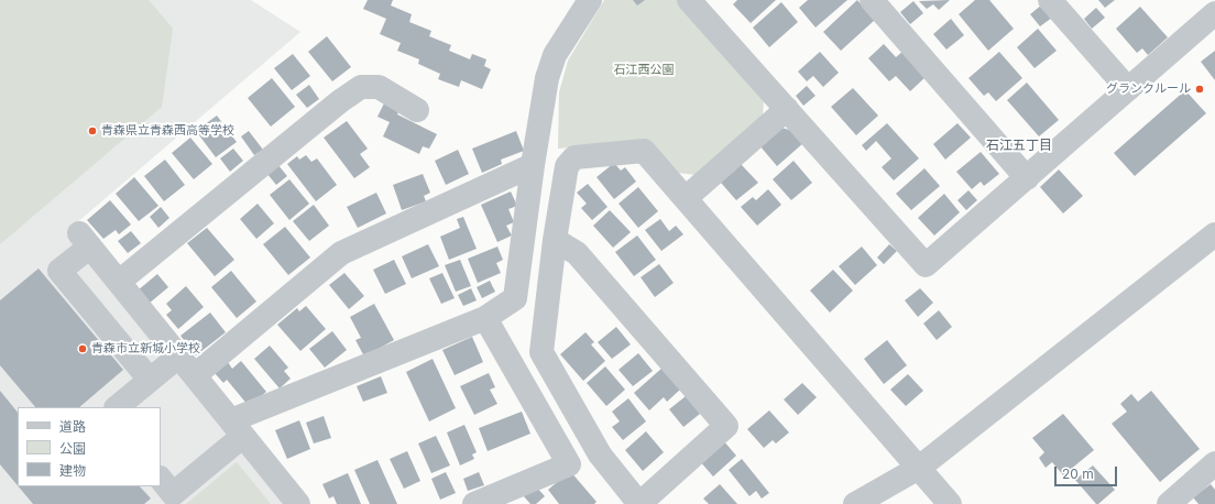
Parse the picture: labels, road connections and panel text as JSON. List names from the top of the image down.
{
  "districts": ["石江五丁目"],
  "parks": ["石江西公園"],
  "places": ["グランクルール", "青森県立青森西高等学校", "青森市立新城小学校"],
  "legend": ["道路", "公園", "建物"],
  "scale_bar": "20 m"
}
